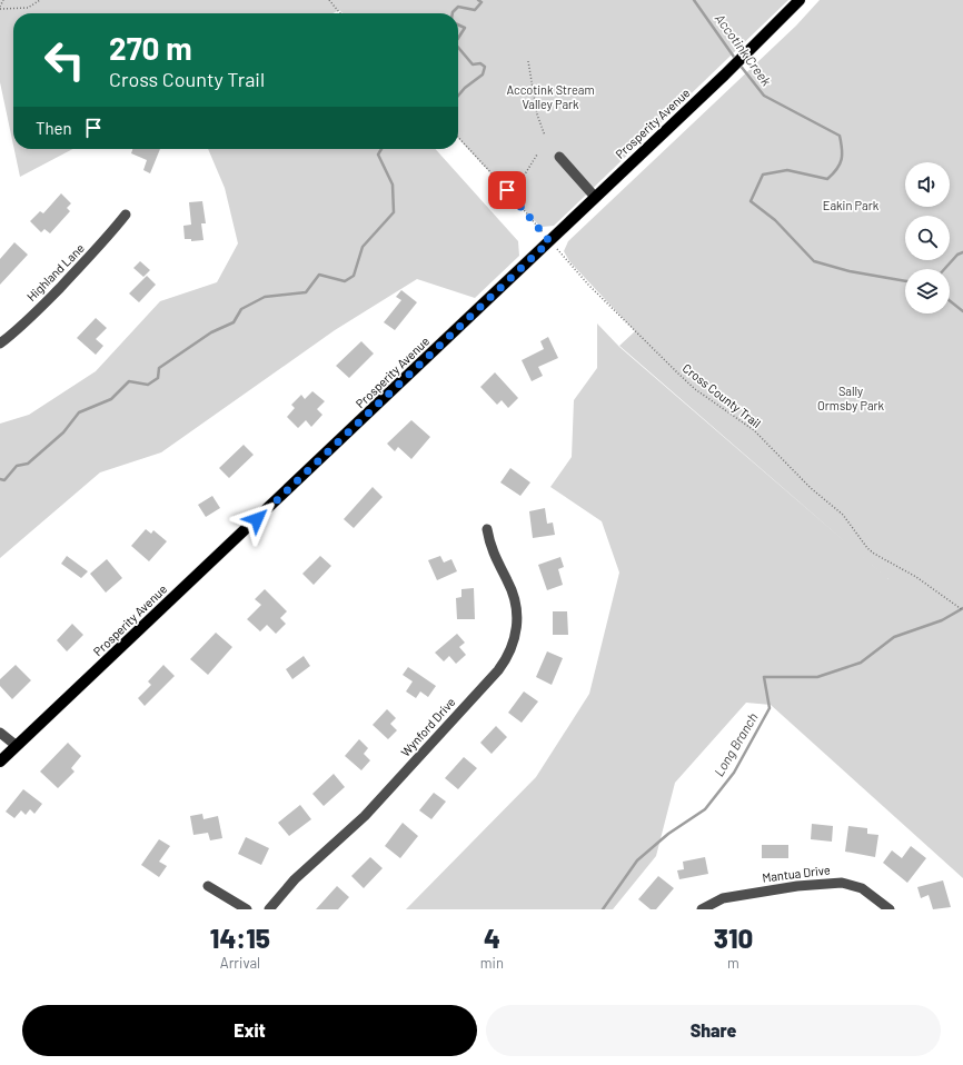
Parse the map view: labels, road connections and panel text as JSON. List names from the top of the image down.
{
  "streets": {
    "main road": ["Prosperity Avenue"],
    "street": ["Highland Lane", "Wynford Drive", "Mantua Drive"],
    "path": ["Cross County Trail"]
  },
  "crossings": [
    ["Prosperity Avenue", "Cross County Trail"]
  ],
  "water": ["Accotink Creek", "Long Branch"],
  "parks": ["Accotink Stream Valley Park", "Eakin Park", "Sally Ormsby Park"],
  "page": {
    "turn": ["270 m", "Cross County Trail"],
    "then": "Then",
    "eta": [
      "14:15",
      "Arrival",
      "4",
      "min",
      "310",
      "m"
    ],
    "buttons": ["Exit", "Share"]
  }
}
